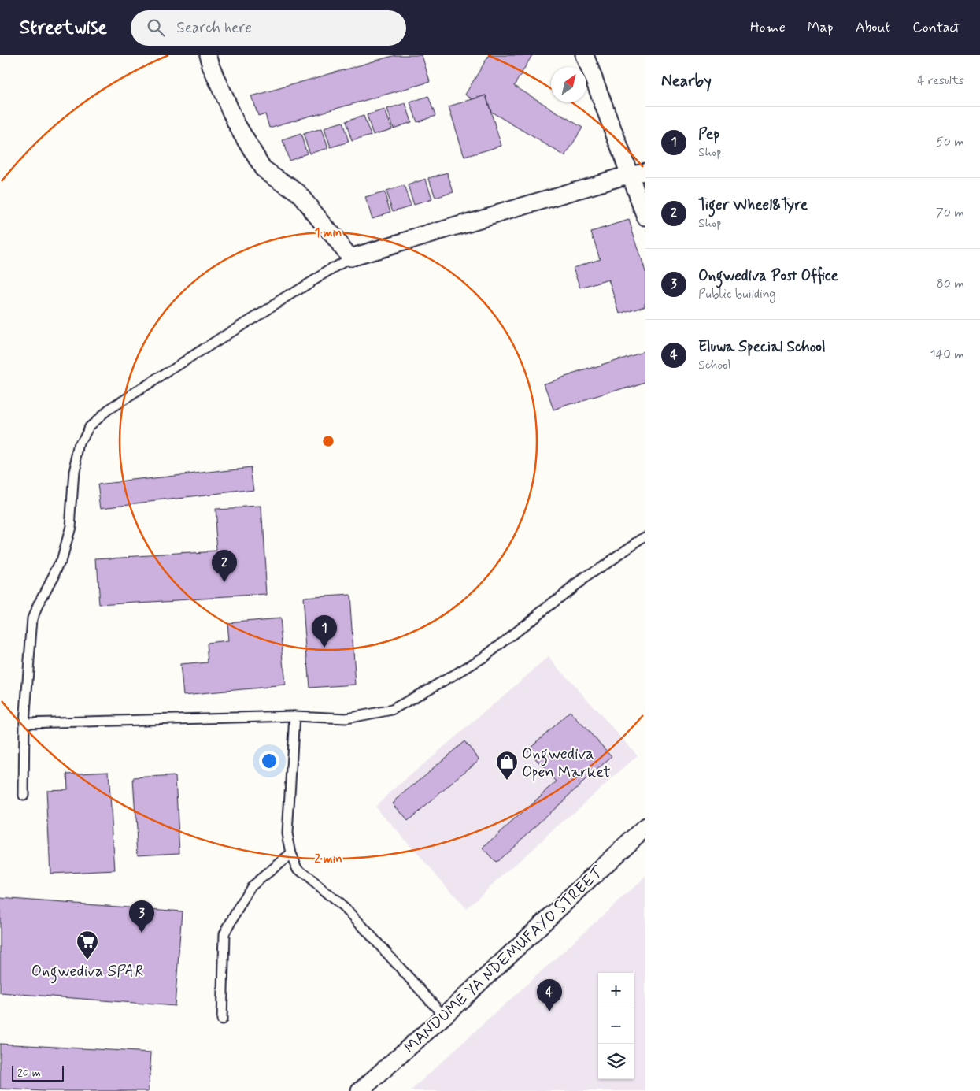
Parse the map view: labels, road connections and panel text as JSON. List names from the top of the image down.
{
  "streets": {
    "street": ["MANDUME YA NDEMUFAYO STREET"]
  },
  "places": {
    "shop": ["Ongwediva Open Market"],
    "supermarket": ["Ongwediva SPAR"]
  },
  "scale_bar": "20 m",
  "north": "top right",
  "page": {
    "header": "Streetwise",
    "search": "Search here",
    "nav": [
      "Home",
      "Map",
      "About",
      "Contact"
    ],
    "heading": ["Nearby", "4 results"],
    "list": [
      {
        "mark": "1",
        "name": "Pep",
        "note": "Shop",
        "value": "50 m"
      },
      {
        "mark": "2",
        "name": "Tiger Wheel&Tyre",
        "note": "Shop",
        "value": "70 m"
      },
      {
        "mark": "3",
        "name": "Ongwediva Post Office",
        "note": "Public building",
        "value": "80 m"
      },
      {
        "mark": "4",
        "name": "Eluwa Special School",
        "note": "School",
        "value": "140 m"
      }
    ],
    "pins": [
      "2",
      "1",
      "3",
      "4"
    ],
    "map_buttons": ["+", "−"],
    "scale": "20 m"
  },
  "rings": ["1 min", "2 min"]
}
